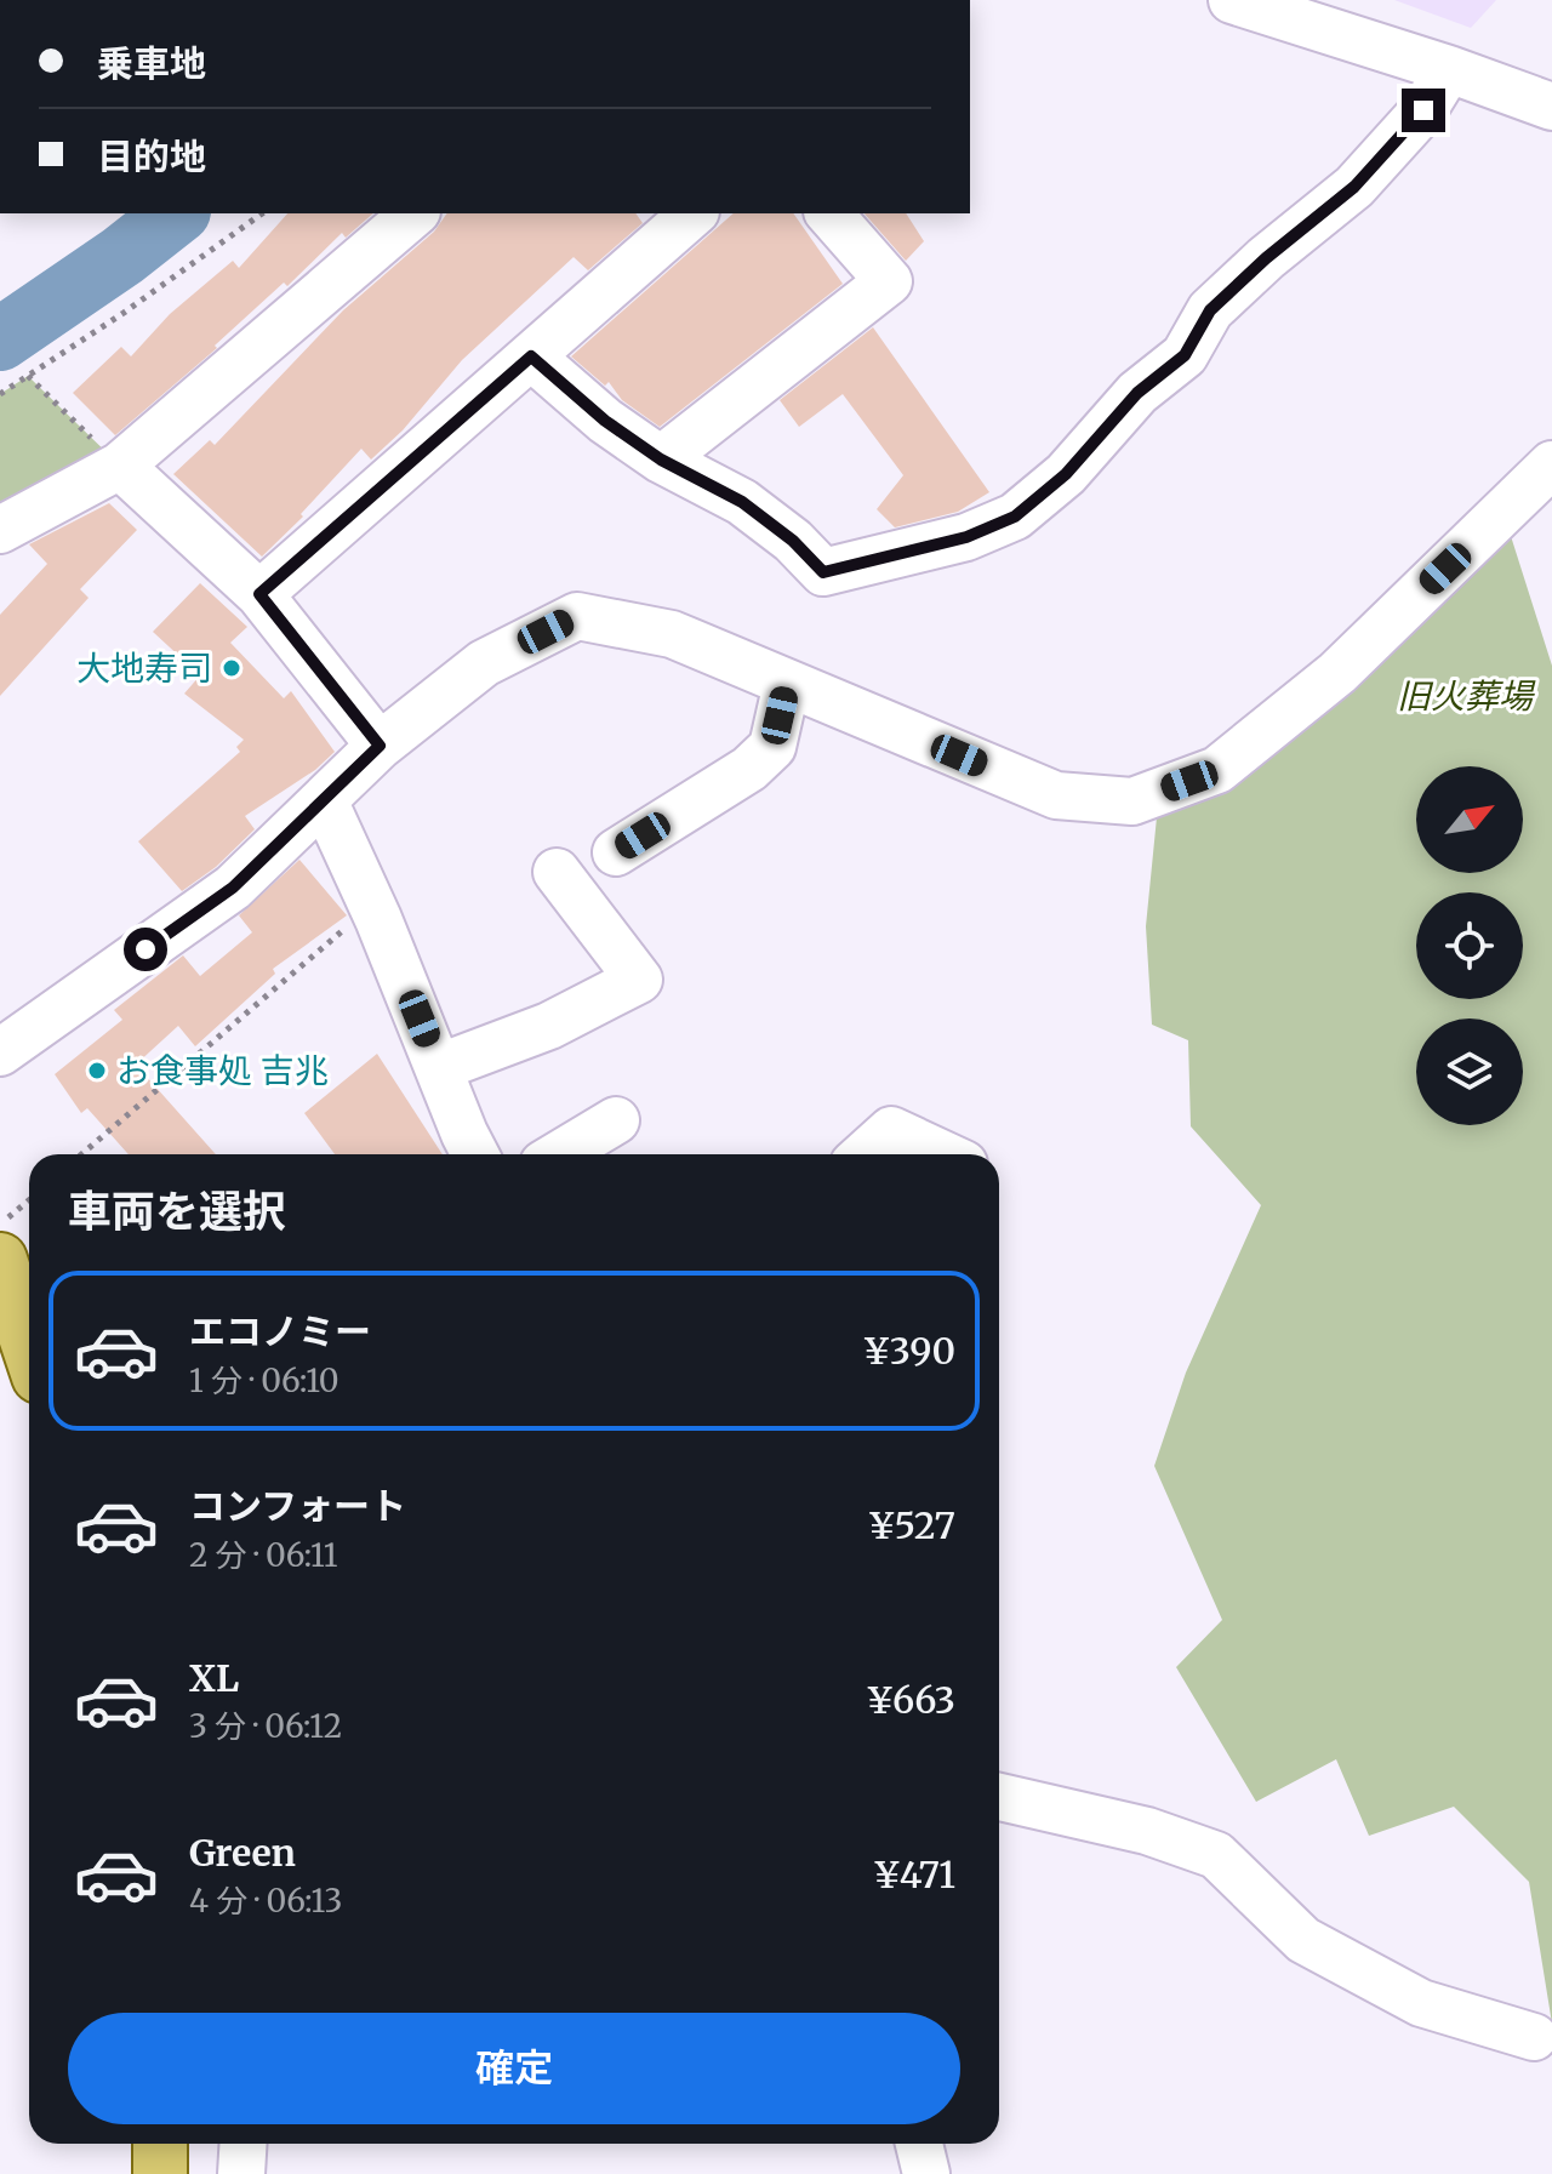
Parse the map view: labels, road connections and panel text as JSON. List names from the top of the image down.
{
  "parks": ["旧火葬場"],
  "places": ["大地寿司", "お食事処 吉兆"],
  "north": "top right",
  "page": {
    "banner": ["乗車地", "目的地"],
    "heading": "車両を選択",
    "list": [
      {
        "name": "エコノミー",
        "note": "1 分 · 06:10",
        "value": "¥390"
      },
      {
        "name": "コンフォート",
        "note": "2 分 · 06:11",
        "value": "¥527"
      },
      {
        "name": "XL",
        "note": "3 分 · 06:12",
        "value": "¥663"
      },
      {
        "name": "Green",
        "note": "4 分 · 06:13",
        "value": "¥471"
      }
    ],
    "buttons": "確定"
  }
}
